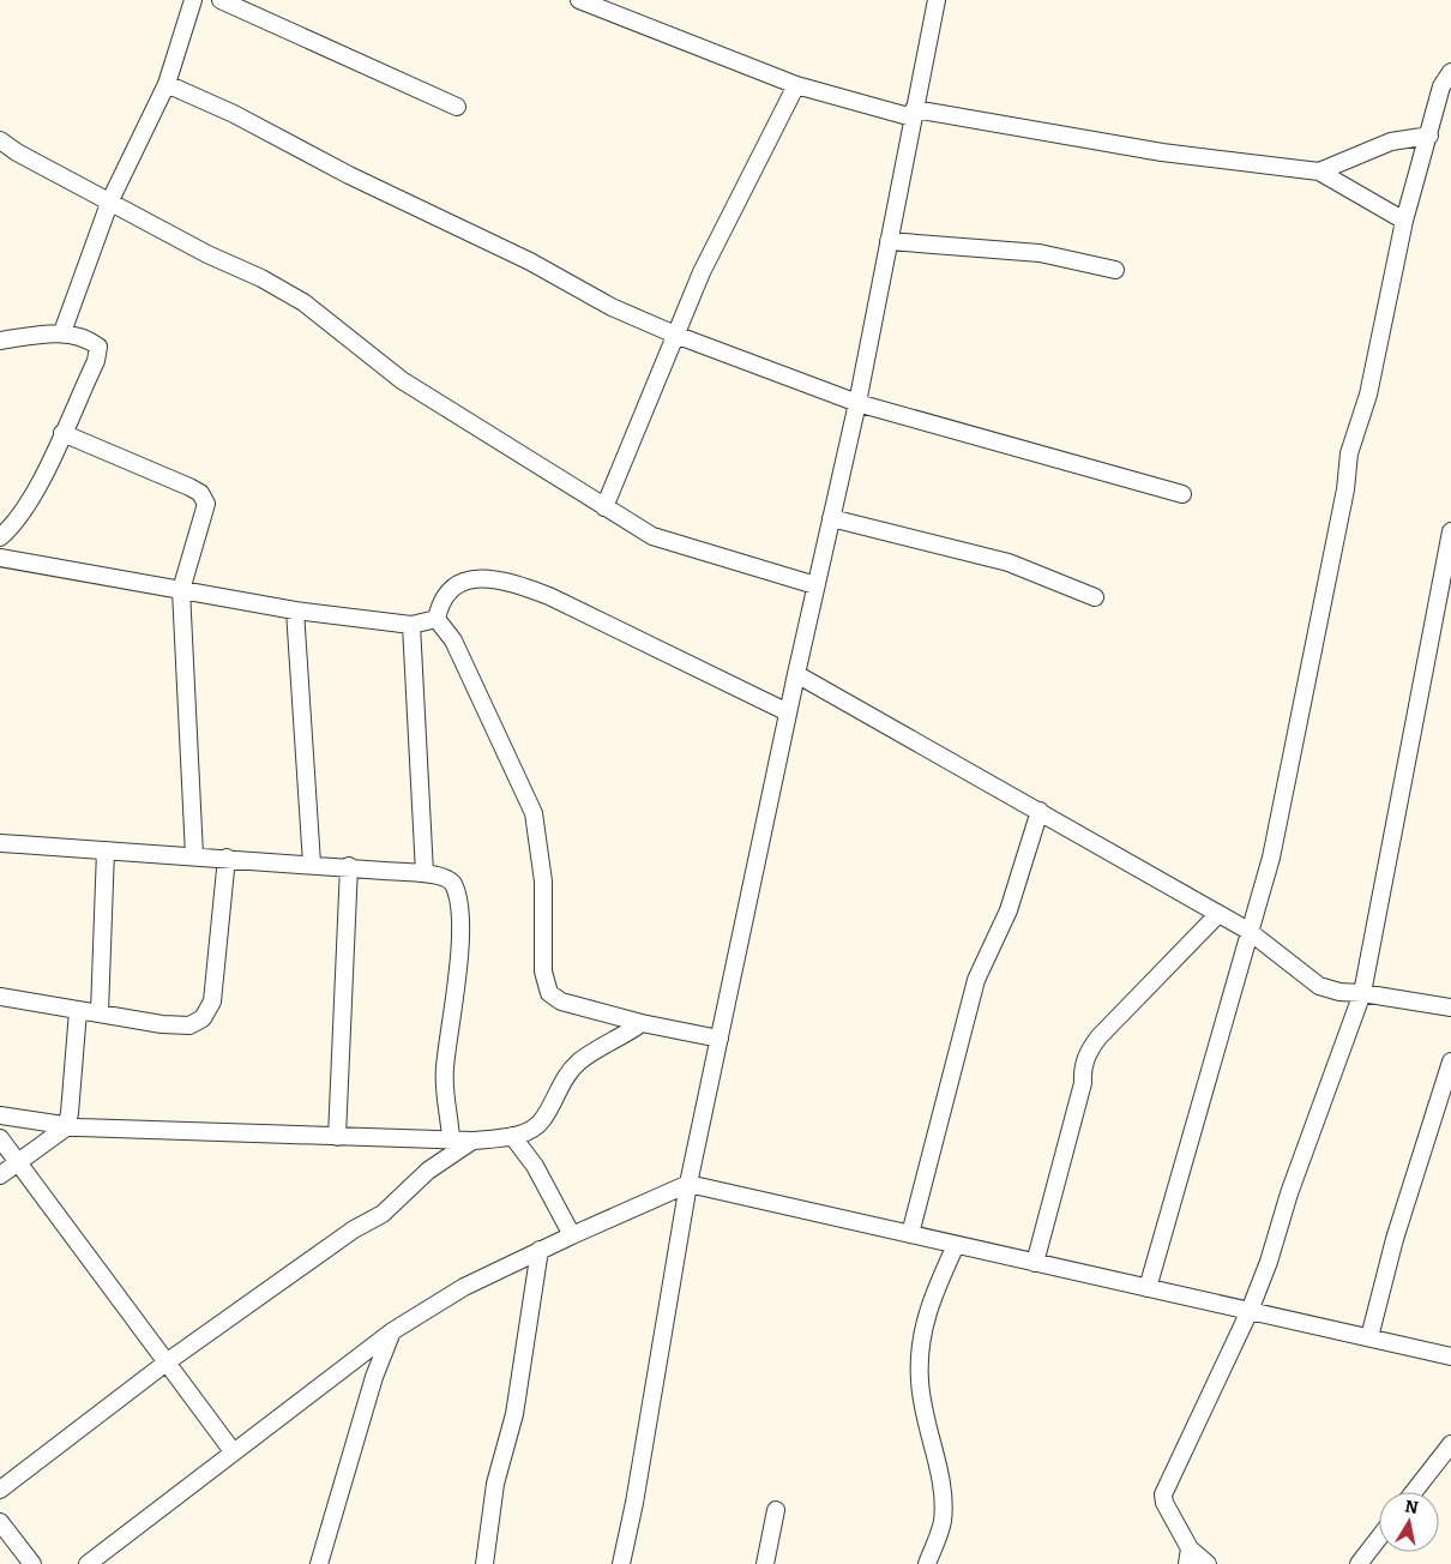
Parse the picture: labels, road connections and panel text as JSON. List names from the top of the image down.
{
  "north": "top"
}
